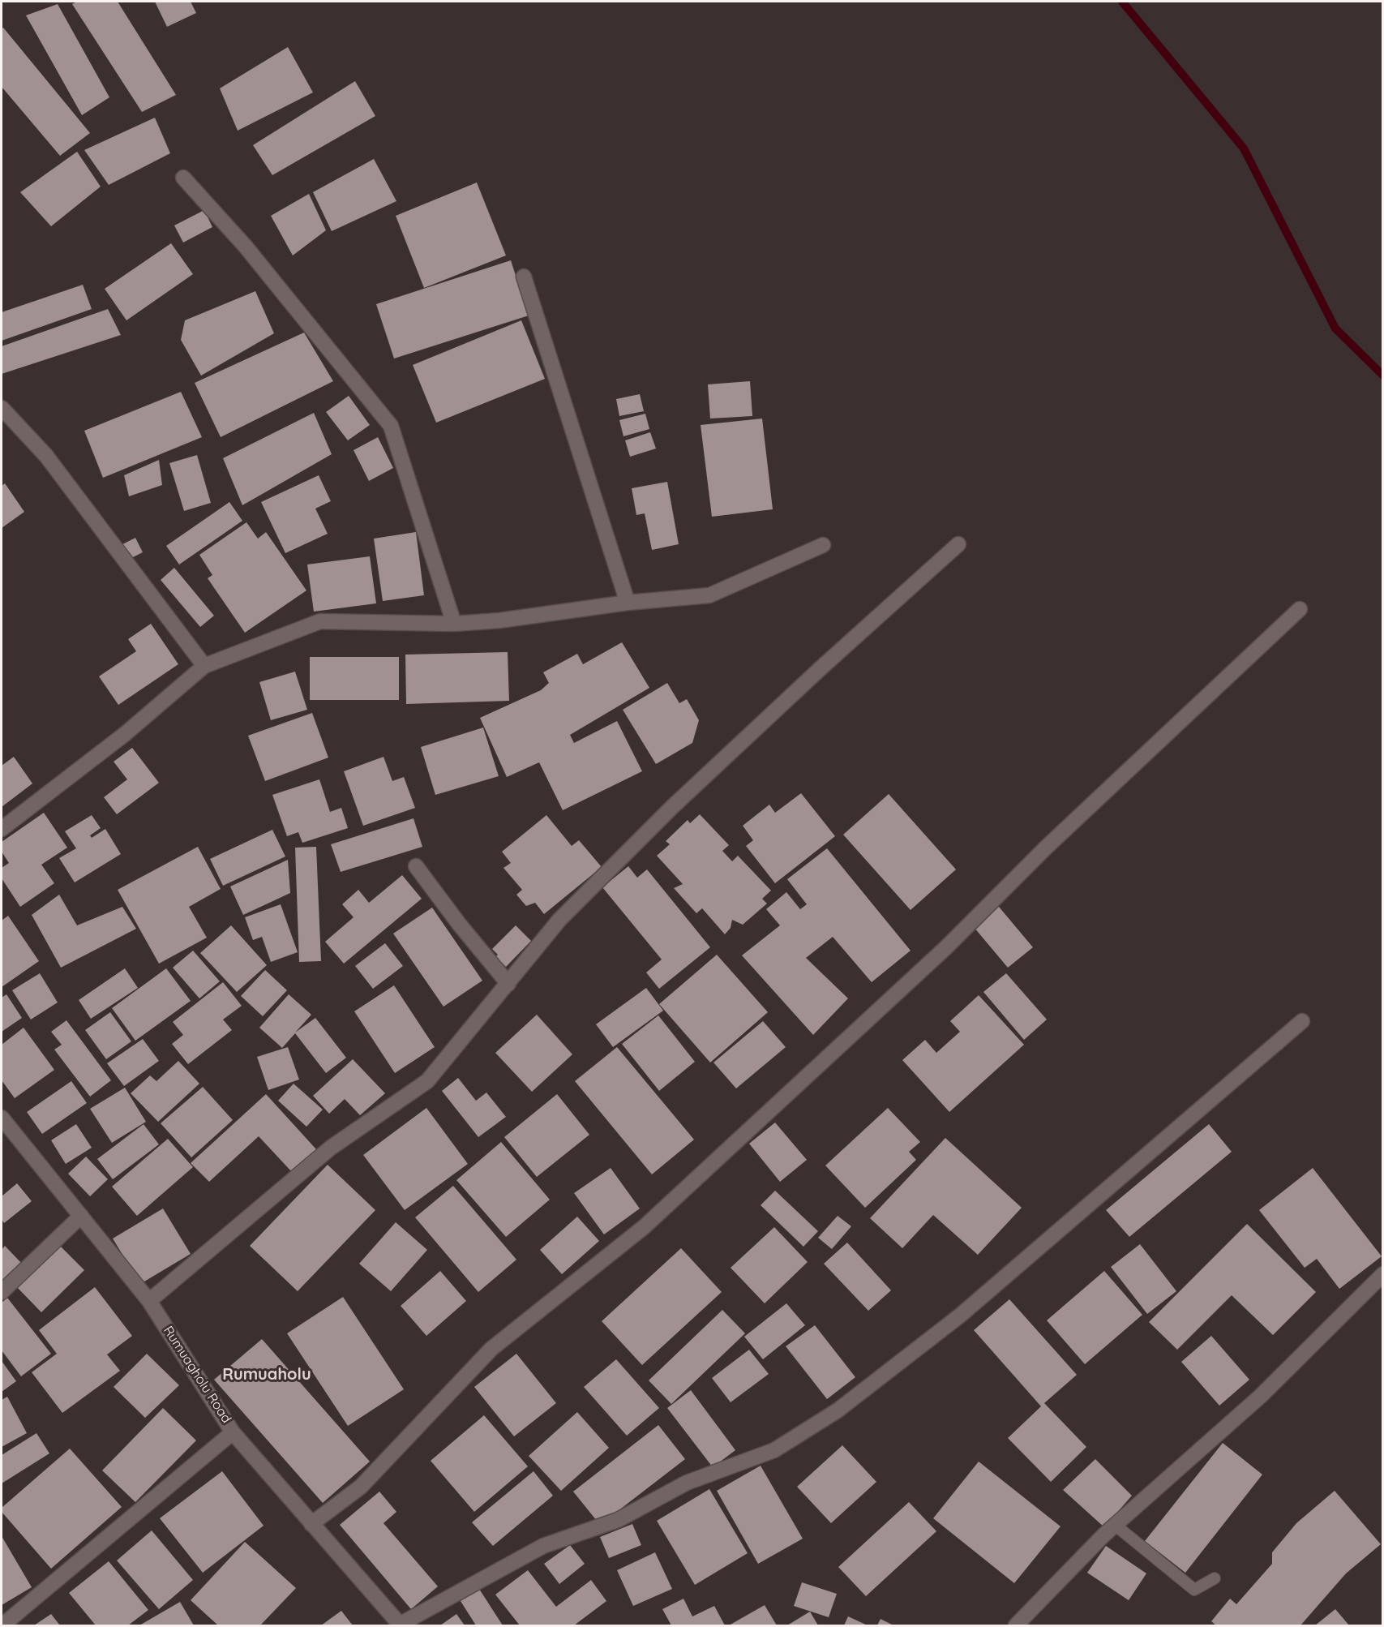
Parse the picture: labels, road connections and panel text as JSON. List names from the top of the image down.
{
  "streets": {
    "street": ["Rumuagholu Road"]
  },
  "districts": ["Rumuaholu"]
}
